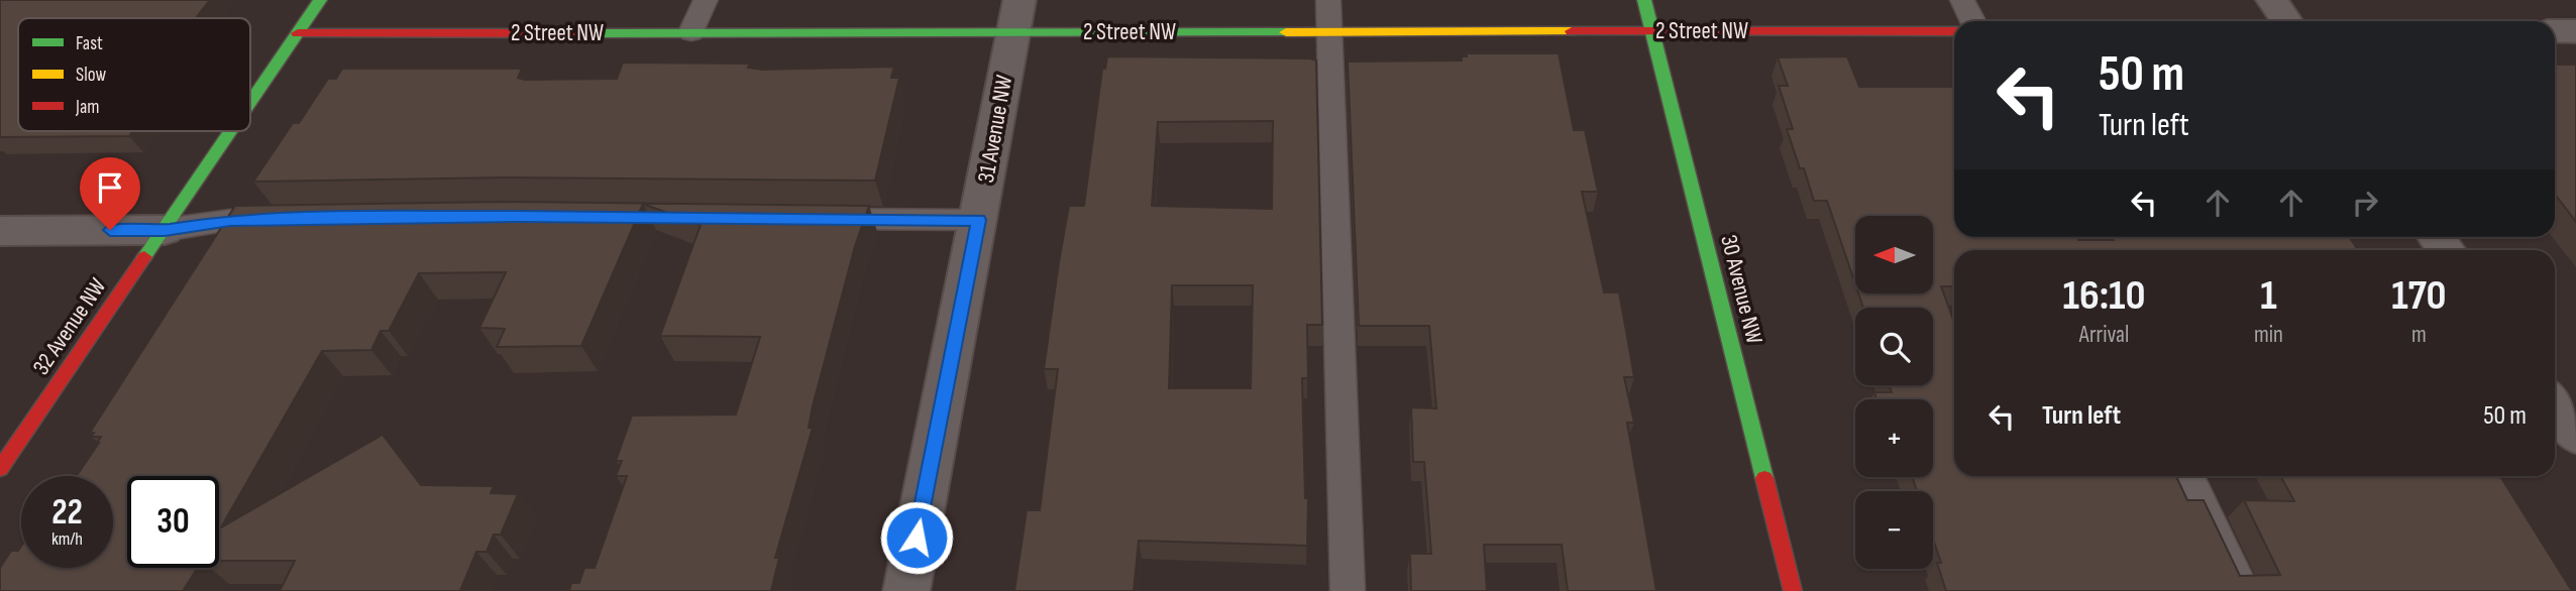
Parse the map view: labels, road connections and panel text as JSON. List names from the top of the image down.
{
  "streets": {
    "street": [
      "2 Street NW",
      "31 Avenue NW",
      "30 Avenue NW",
      "32 Avenue NW"
    ]
  },
  "crossings": [
    ["2 Street NW", "31 Avenue NW"],
    ["2 Street NW", "30 Avenue NW"],
    ["2 Street NW", "32 Avenue NW"]
  ],
  "legend": ["Fast", "Slow", "Jam"],
  "north": "left",
  "page": {
    "turn": ["50 m", "Turn left"],
    "map_buttons": ["+", "−"],
    "eta": [
      "16:10",
      "Arrival",
      "1",
      "min",
      "170",
      "m"
    ],
    "list": [
      {
        "name": "Turn left",
        "value": "50 m"
      }
    ],
    "speed": "22 km/h",
    "limit": "30"
  }
}
